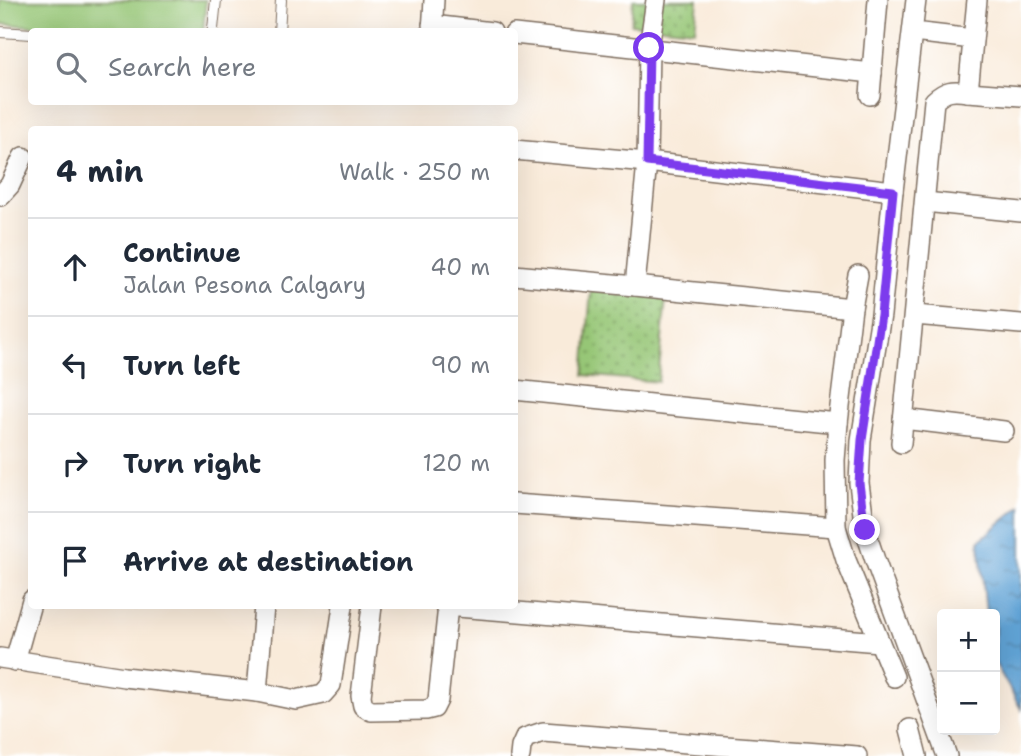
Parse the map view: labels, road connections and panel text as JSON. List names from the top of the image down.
{
  "page": {
    "search": "Search here",
    "heading": ["4 min", "Walk · 250 m"],
    "list": [
      ["Continue", "Jalan Pesona Calgary", "40 m"],
      ["Turn left", "90 m"],
      ["Turn right", "120 m"],
      "Arrive at destination"
    ],
    "map_buttons": ["+", "−"]
  }
}
